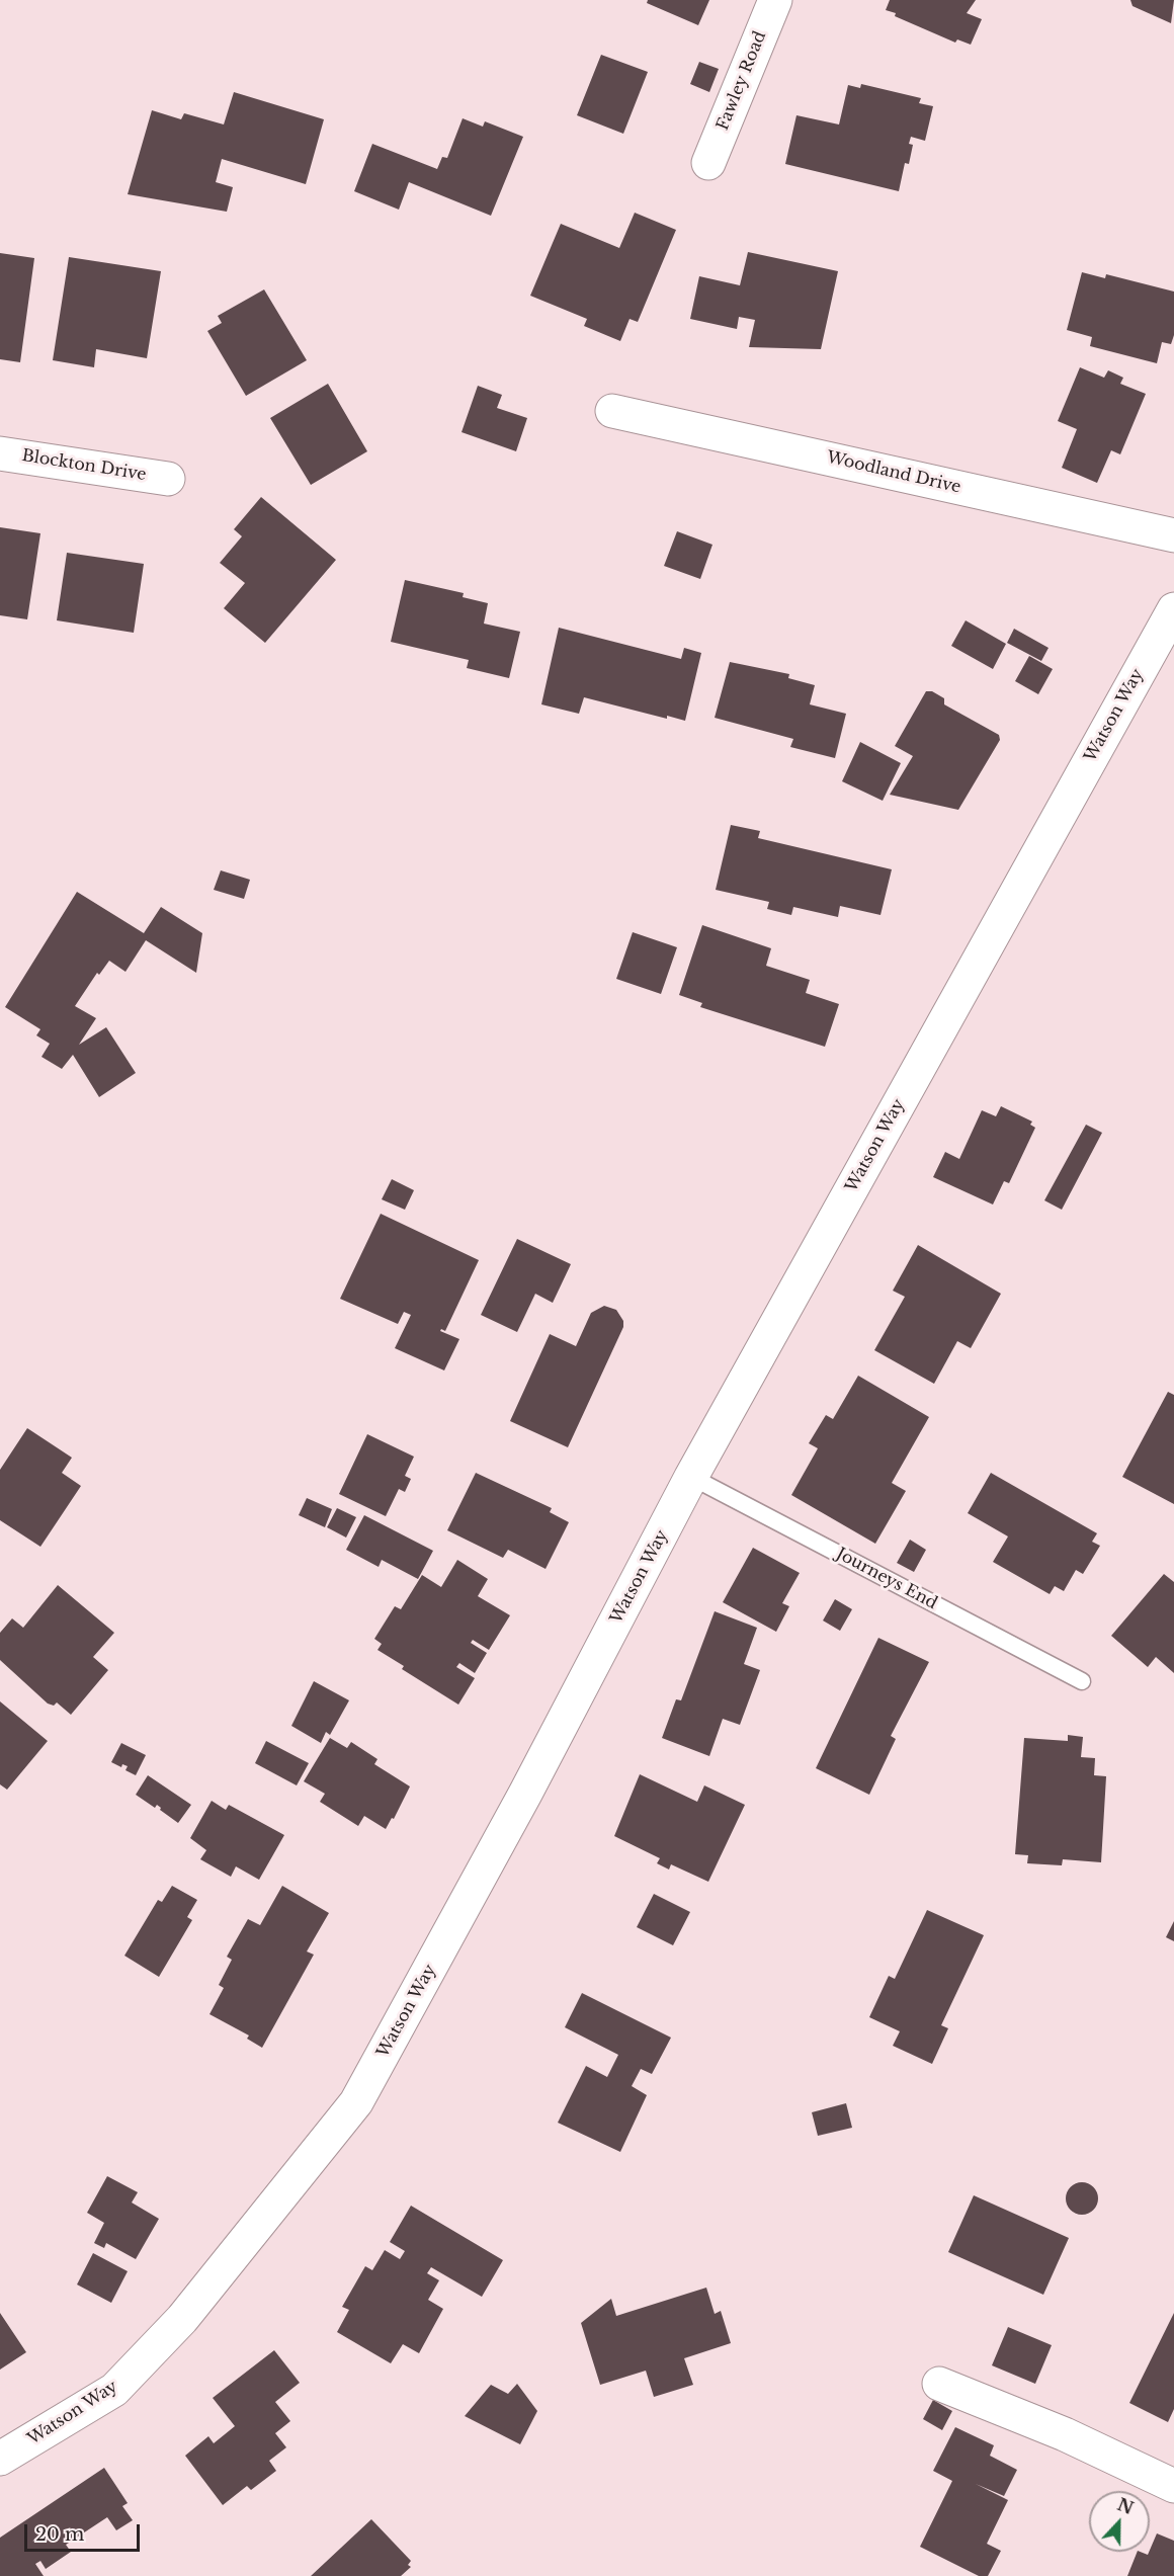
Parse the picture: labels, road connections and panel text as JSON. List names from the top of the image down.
{
  "streets": {
    "street": [
      "Fawley Road",
      "Blockton Drive",
      "Woodland Drive",
      "Watson Way"
    ],
    "lane": ["Journeys End"]
  },
  "crossings": [
    ["Watson Way", "Journeys End"]
  ],
  "scale_bar": "20 m",
  "north": "top"
}
